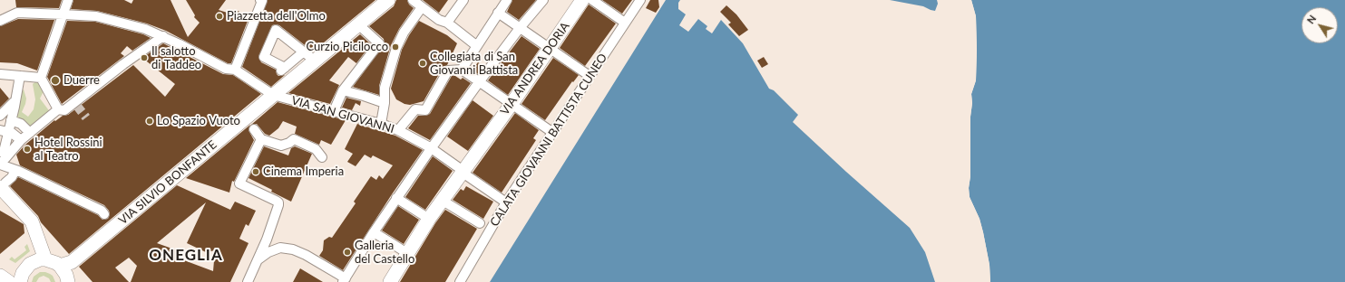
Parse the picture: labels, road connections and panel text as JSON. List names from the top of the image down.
{
  "streets": {
    "main road": ["VIA ANDREA DORIA", "VIA SILVIO BONFANTE"],
    "street": ["VIA SAN GIOVANNI", "CALATA GIOVANNI BATTISTA CUNEO"]
  },
  "crossings": [
    ["VIA ANDREA DORIA", "VIA SAN GIOVANNI"],
    ["VIA SAN GIOVANNI", "CALATA GIOVANNI BATTISTA CUNEO"],
    ["VIA SAN GIOVANNI", "VIA SILVIO BONFANTE"]
  ],
  "districts": ["ONEGLIA"],
  "places": [
    "Piazzetta dell'Olmo",
    "Curzio Picilocco",
    "Il salotto di Taddeo",
    "Collegiata di San Giovanni Battista",
    "Duerre",
    "Lo Spazio Vuoto",
    "Hotel Rossini al Teatro",
    "Cinema Imperia",
    "Galleria del Castello"
  ],
  "north": "top left"
}
